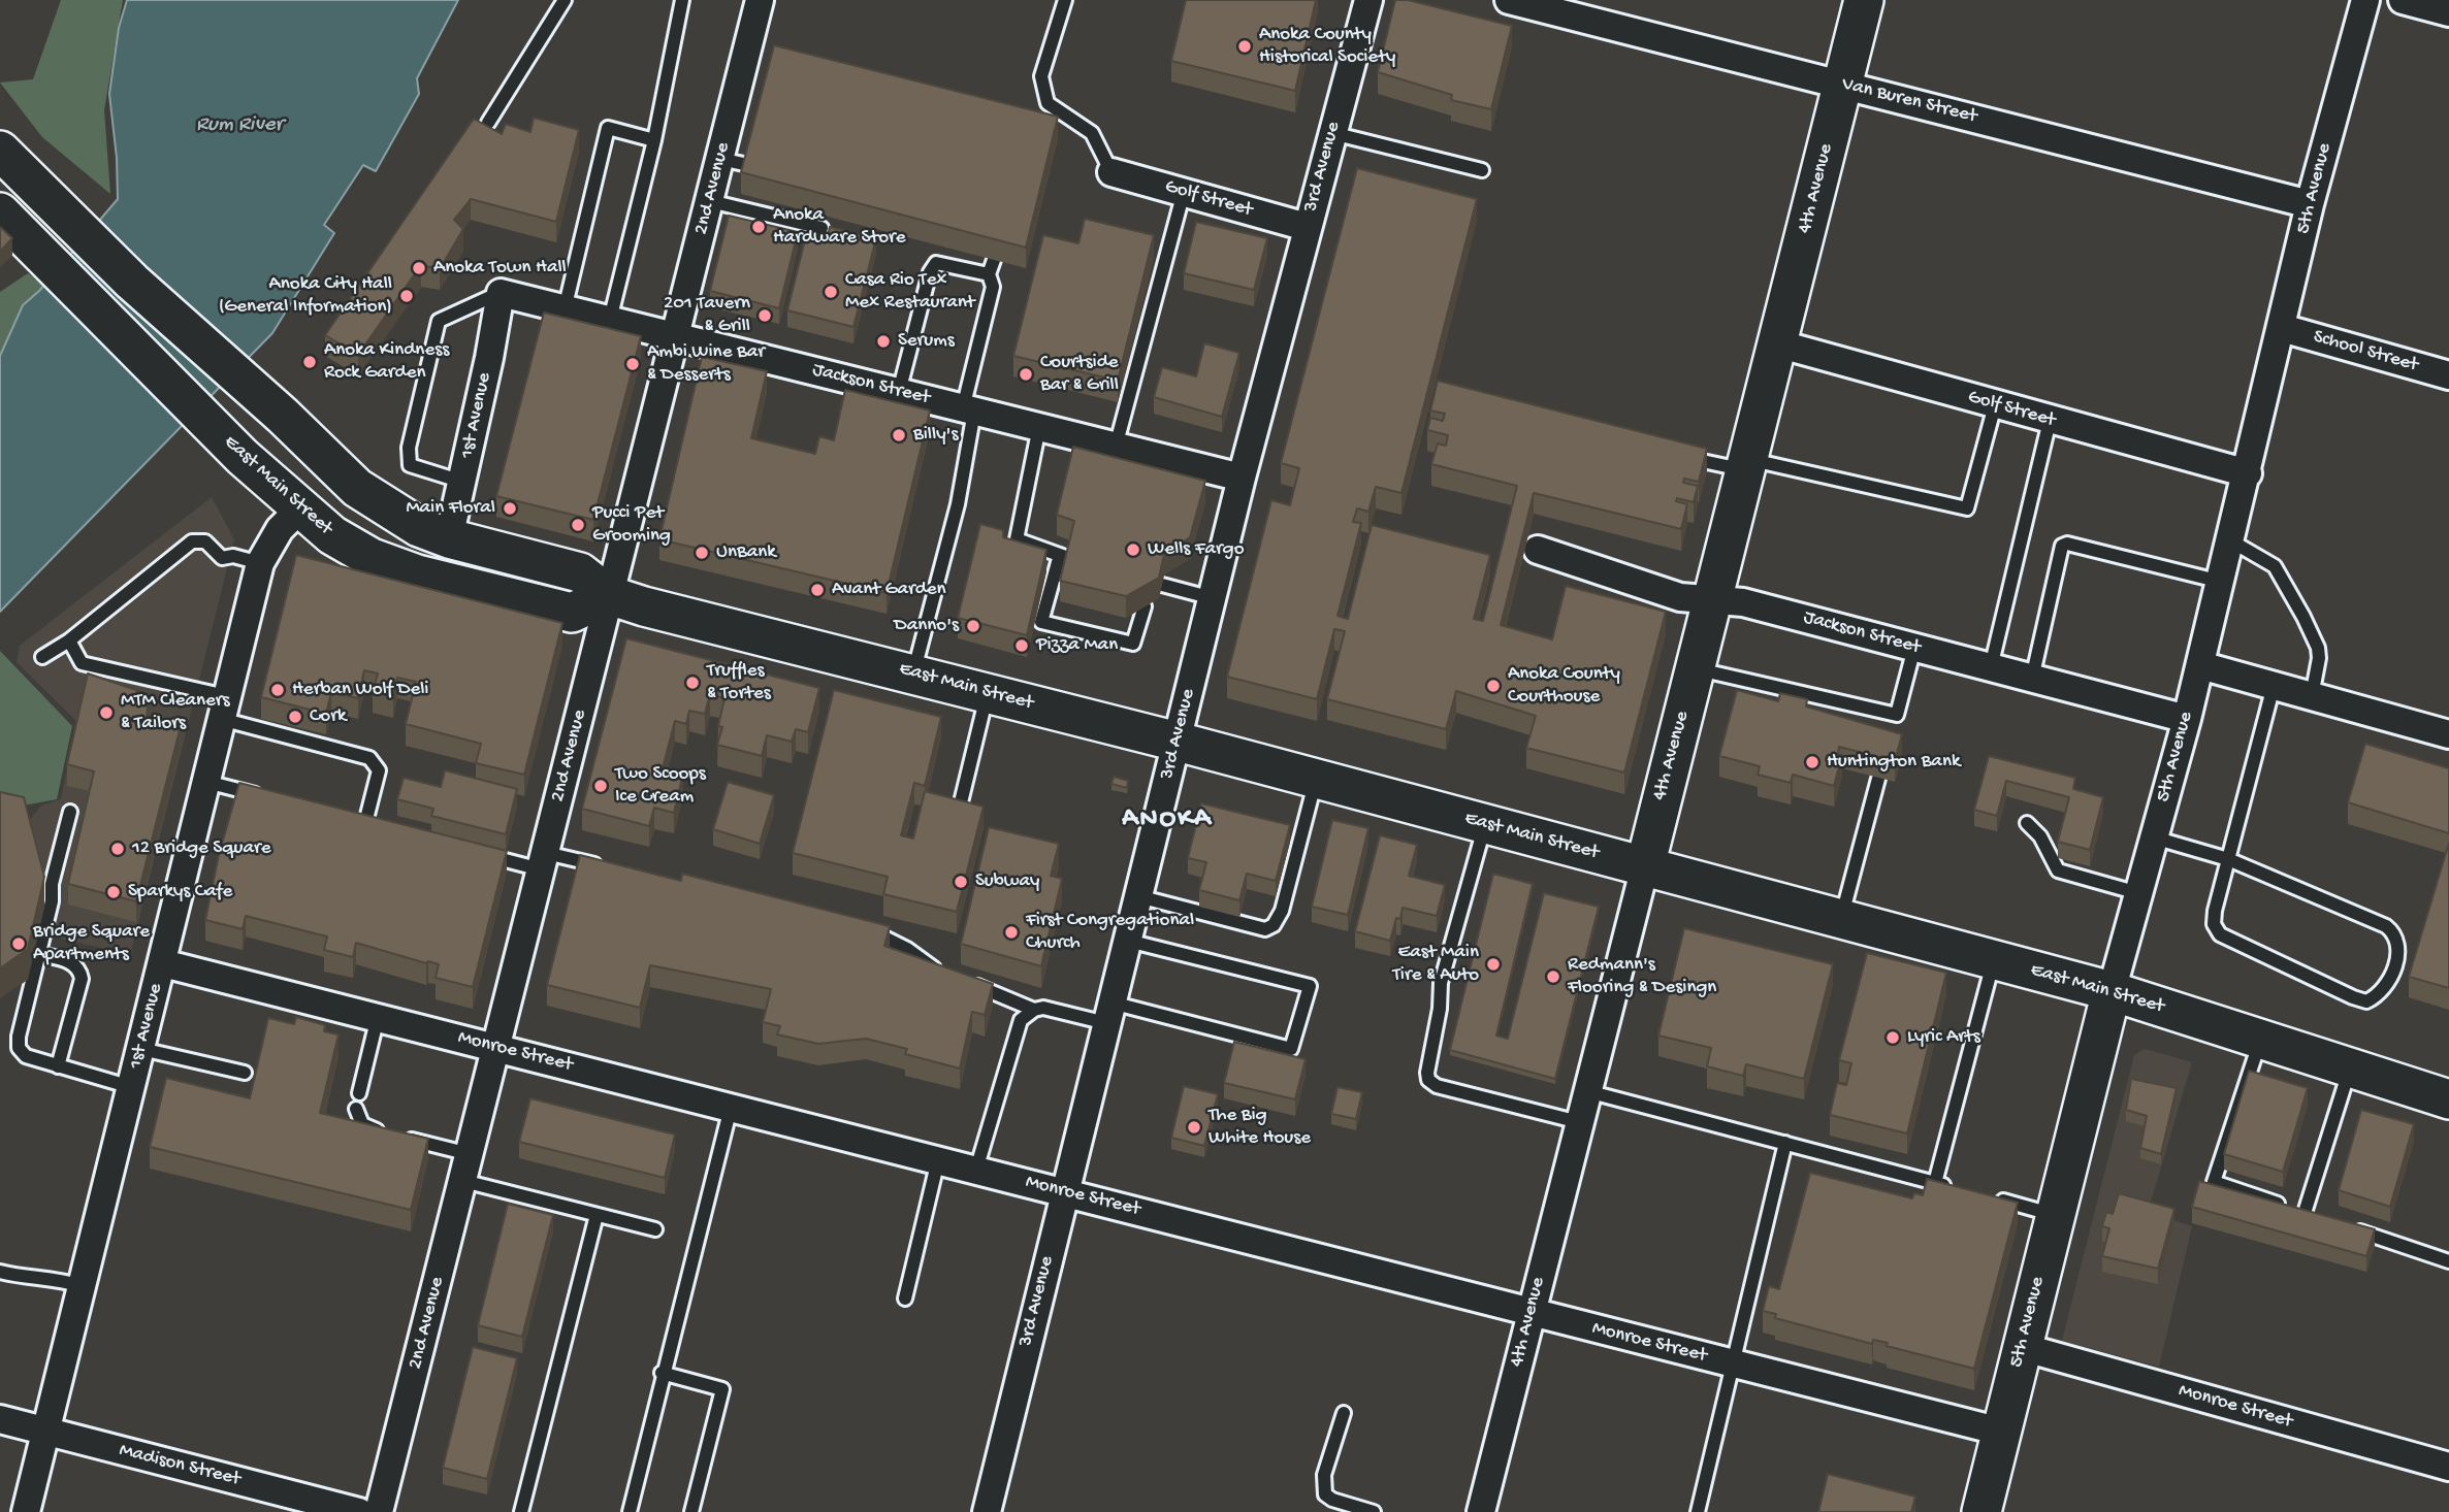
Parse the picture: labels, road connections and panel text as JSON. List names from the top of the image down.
{
  "streets": {
    "main road": ["4th Avenue", "5th Avenue", "East Main Street"],
    "street": [
      "Van Buren Street",
      "3rd Avenue",
      "2nd Avenue",
      "Golf Street",
      "School Street",
      "Jackson Street",
      "1st Avenue",
      "Monroe Street",
      "Madison Street"
    ]
  },
  "crossings": [
    ["Van Buren Street", "4th Avenue"],
    ["Van Buren Street", "5th Avenue"],
    ["3rd Avenue", "Golf Street"],
    ["3rd Avenue", "Jackson Street"],
    ["3rd Avenue", "East Main Street"],
    ["3rd Avenue", "Monroe Street"],
    ["2nd Avenue", "Jackson Street"],
    ["2nd Avenue", "East Main Street"],
    ["2nd Avenue", "Monroe Street"],
    ["4th Avenue", "Golf Street"],
    ["4th Avenue", "Jackson Street"],
    ["4th Avenue", "East Main Street"],
    ["4th Avenue", "Monroe Street"],
    ["5th Avenue", "Golf Street"],
    ["5th Avenue", "School Street"],
    ["5th Avenue", "Jackson Street"],
    ["5th Avenue", "East Main Street"],
    ["5th Avenue", "Monroe Street"],
    ["Jackson Street", "1st Avenue"],
    ["1st Avenue", "East Main Street"],
    ["1st Avenue", "Monroe Street"],
    ["1st Avenue", "Madison Street"]
  ],
  "districts": ["ANOKA"],
  "water": ["Rum River"],
  "places": [
    "Anoka County Historical Society",
    "Anoka Hardware Store",
    "Anoka Town Hall",
    "Casa Rio Tex Mex Restaurant",
    "Anoka City Hall (General Information)",
    "201 Tavern & Grill",
    "Serums",
    "Anoka Kindness Rock Garden",
    "Ambi Wine Bar & Desserts",
    "Courtside Bar & Grill",
    "Billy's",
    "Main Floral",
    "Pucci Pet Grooming",
    "Wells Fargo",
    "UnBank",
    "Avant Garden",
    "Danno's",
    "Pizza Man",
    "Truffles & Tortes",
    "Anoka County Courthouse",
    "Herban Wolf Deli",
    "MTM Cleaners & Tailors",
    "Cork",
    "Huntington Bank",
    "Two Scoops Ice Cream",
    "12 Bridge Square",
    "Subway",
    "Sparkys Cafe",
    "First Congregational Church",
    "Bridge Square Apartments",
    "East Main Tire & Auto",
    "Redmann's Flooring & Desingn",
    "Lyric Arts",
    "The Big White House"
  ]
}
